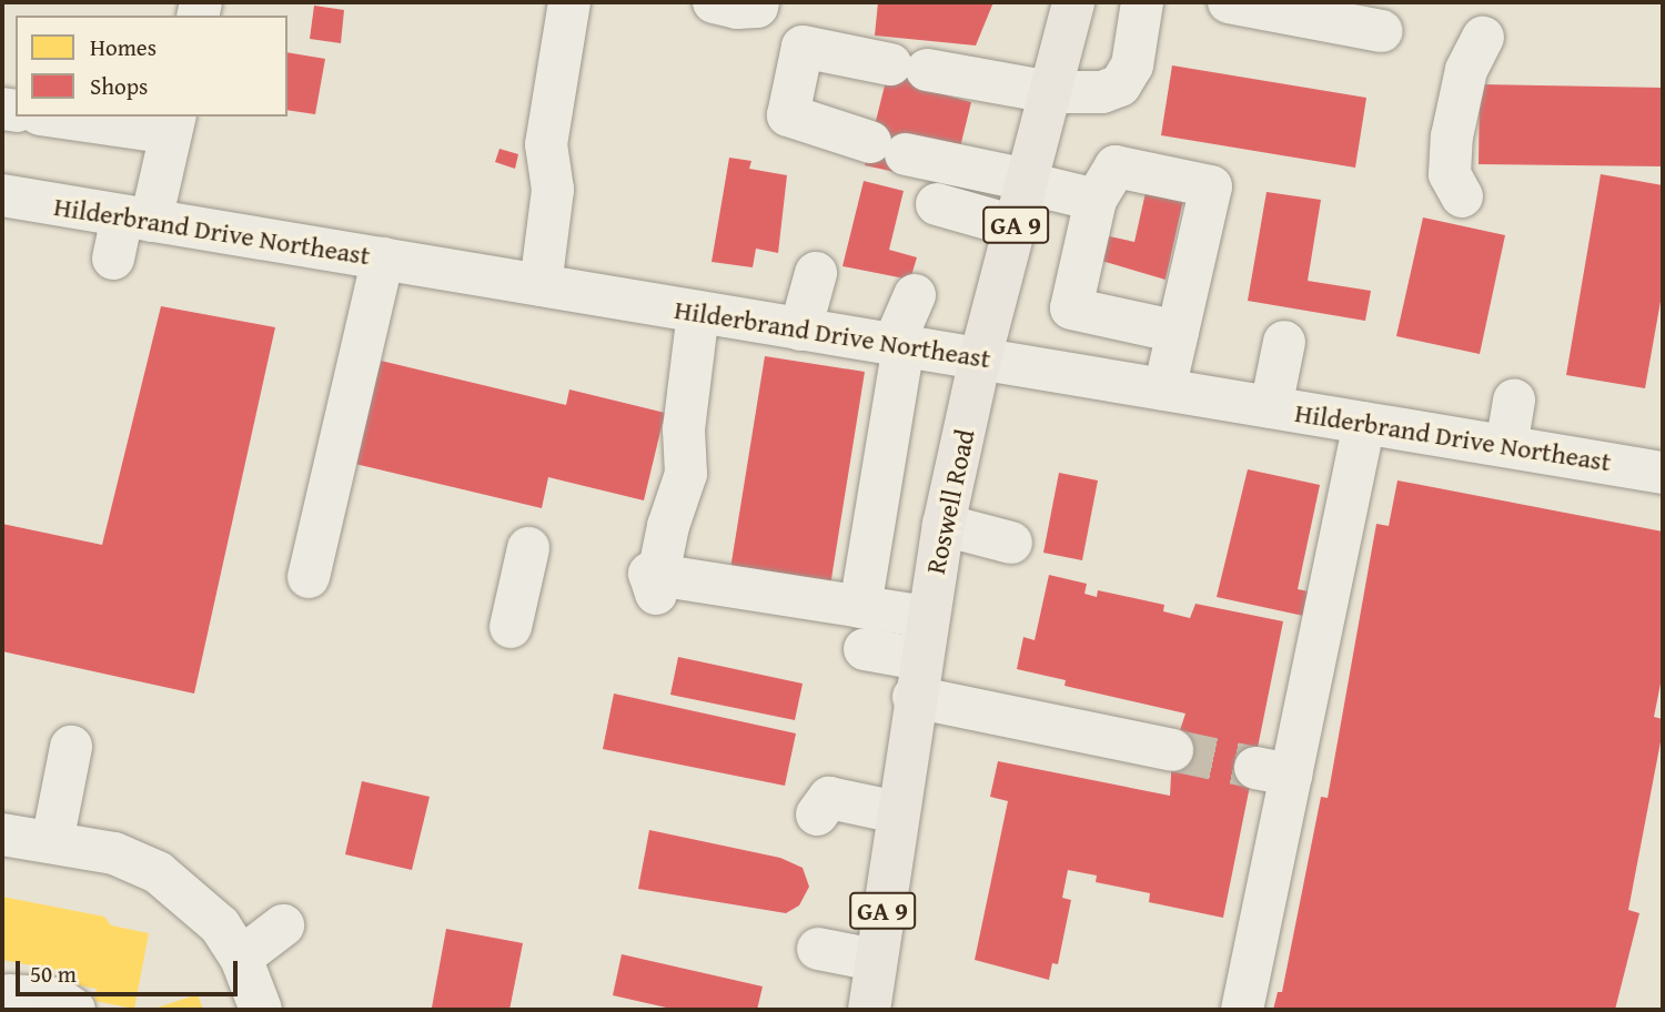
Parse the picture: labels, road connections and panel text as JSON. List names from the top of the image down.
{
  "streets": {
    "main road": ["GA 9", "Roswell Road"],
    "street": ["Hilderbrand Drive Northeast"]
  },
  "crossings": [
    ["Hilderbrand Drive Northeast", "Roswell Road"]
  ],
  "legend": ["Homes", "Shops"],
  "scale_bar": "50 m"
}
